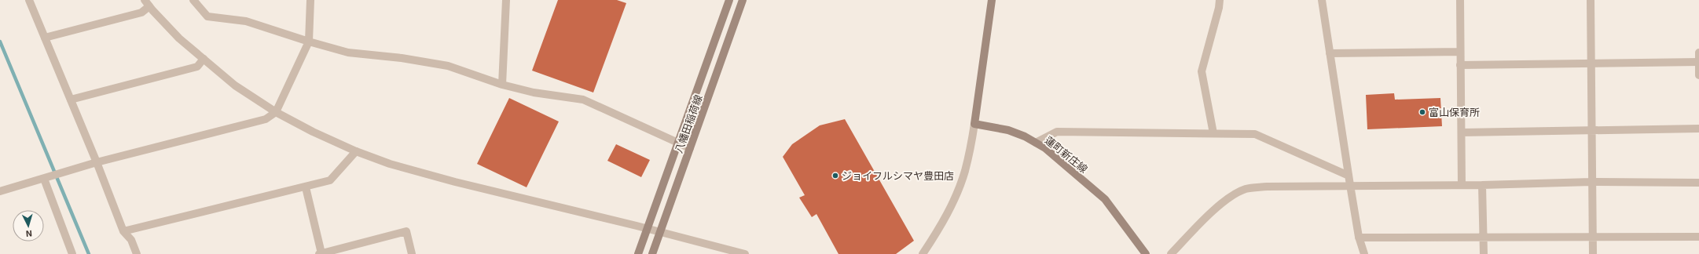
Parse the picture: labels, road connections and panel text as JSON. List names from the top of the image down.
{
  "streets": {
    "main road": ["八幡田稲荷線", "蓮町新庄線"]
  },
  "places": ["富山保育所", "ジョイフルシマヤ豊田店"],
  "north": "bottom"
}
